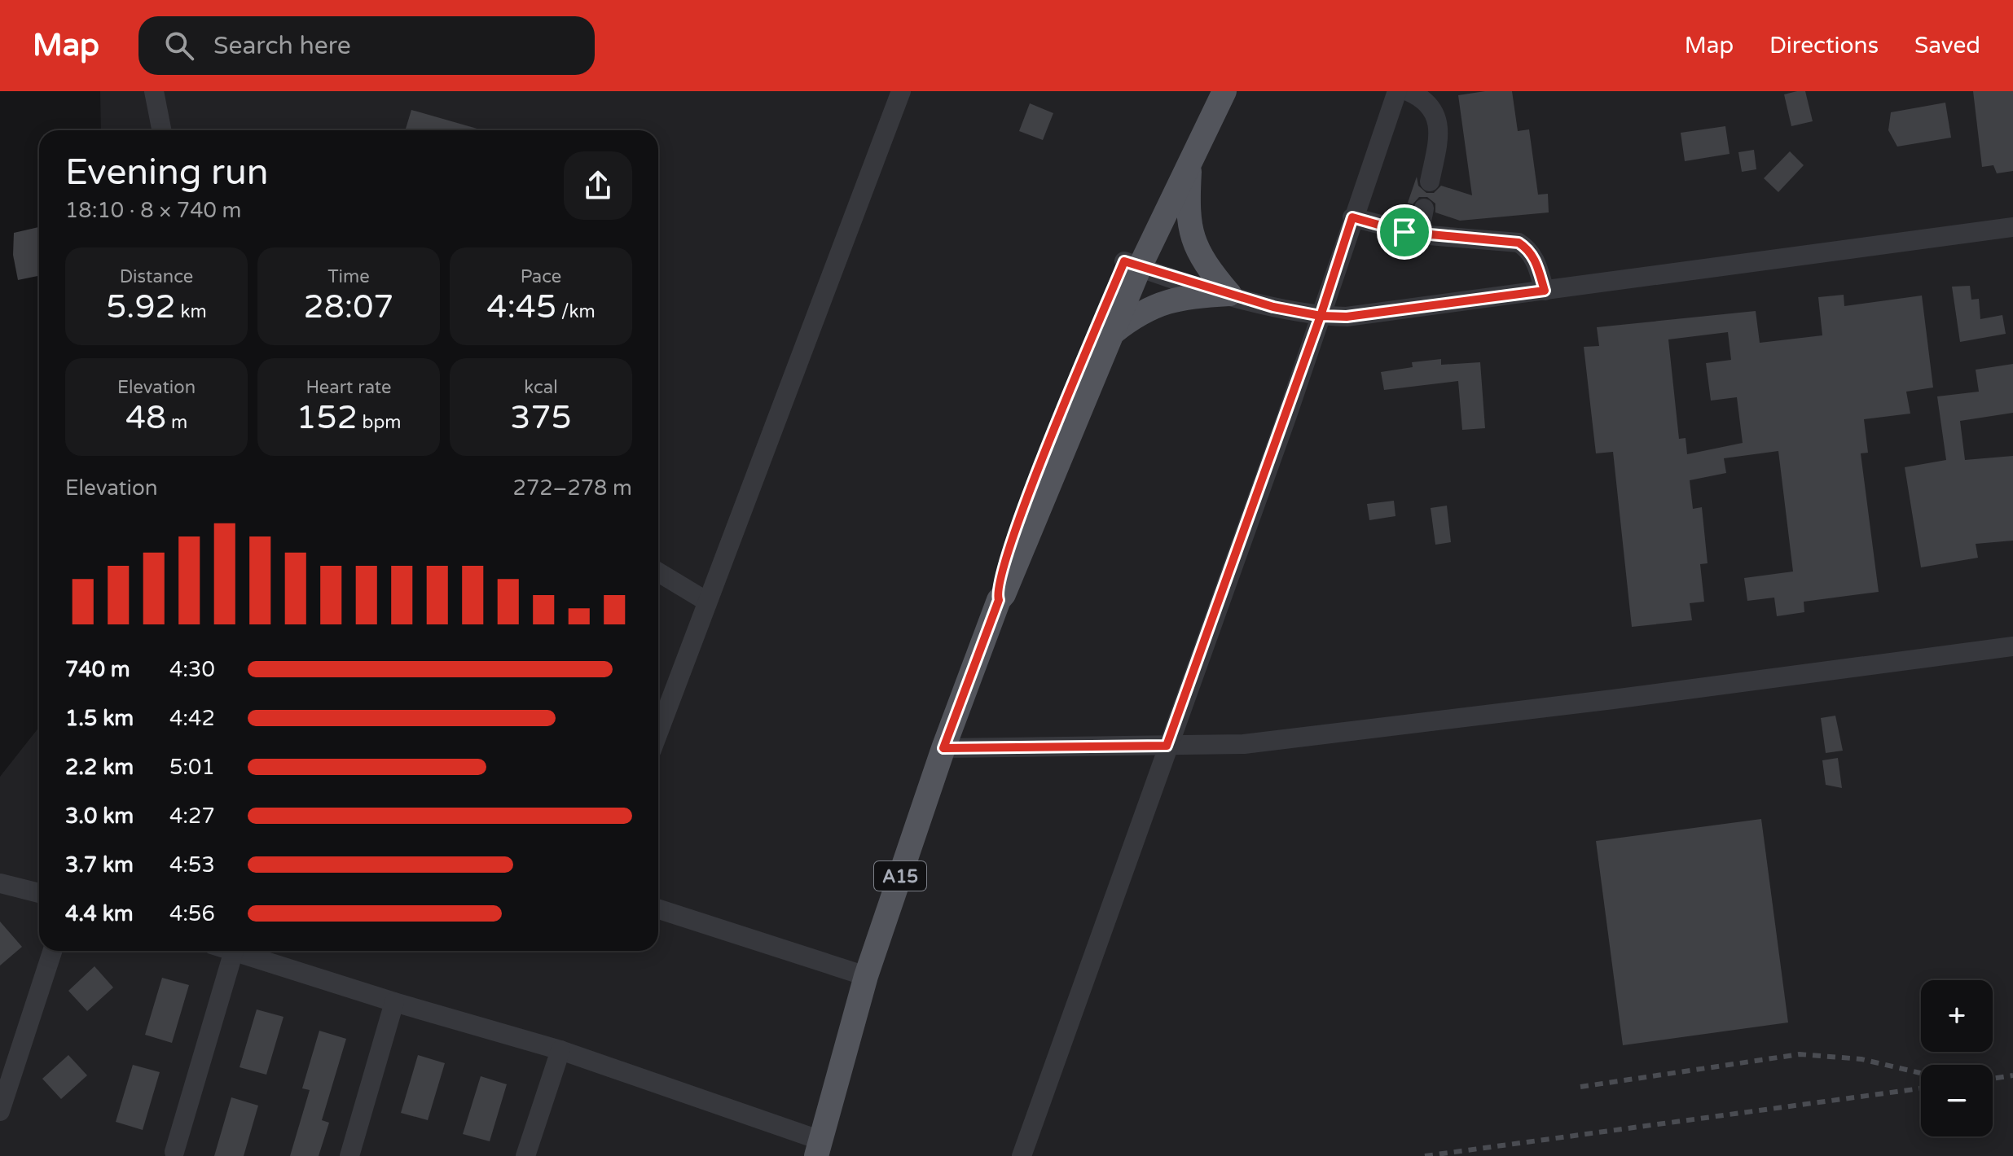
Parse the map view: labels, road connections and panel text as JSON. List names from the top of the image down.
{
  "streets": {
    "main road": ["A15"]
  },
  "page": {
    "header": "Map",
    "search": "Search here",
    "nav": ["Map", "Directions", "Saved"],
    "heading": ["Evening run", "18:10 · 8 × 740 m"],
    "stats": [
      ["Distance", "5.92 km"],
      ["Time", "28:07"],
      ["Pace", "4:45 /km"],
      ["Elevation", "48 m"],
      ["Heart rate", "152 bpm"],
      ["kcal", "375"]
    ],
    "chart": ["Elevation", "272–278 m"],
    "list": [
      {
        "name": "740 m",
        "note": "4:30"
      },
      {
        "name": "1.5 km",
        "note": "4:42"
      },
      {
        "name": "2.2 km",
        "note": "5:01"
      },
      {
        "name": "3.0 km",
        "note": "4:27"
      },
      {
        "name": "3.7 km",
        "note": "4:53"
      },
      {
        "name": "4.4 km",
        "note": "4:56"
      }
    ],
    "map_buttons": ["+", "−"]
  }
}
